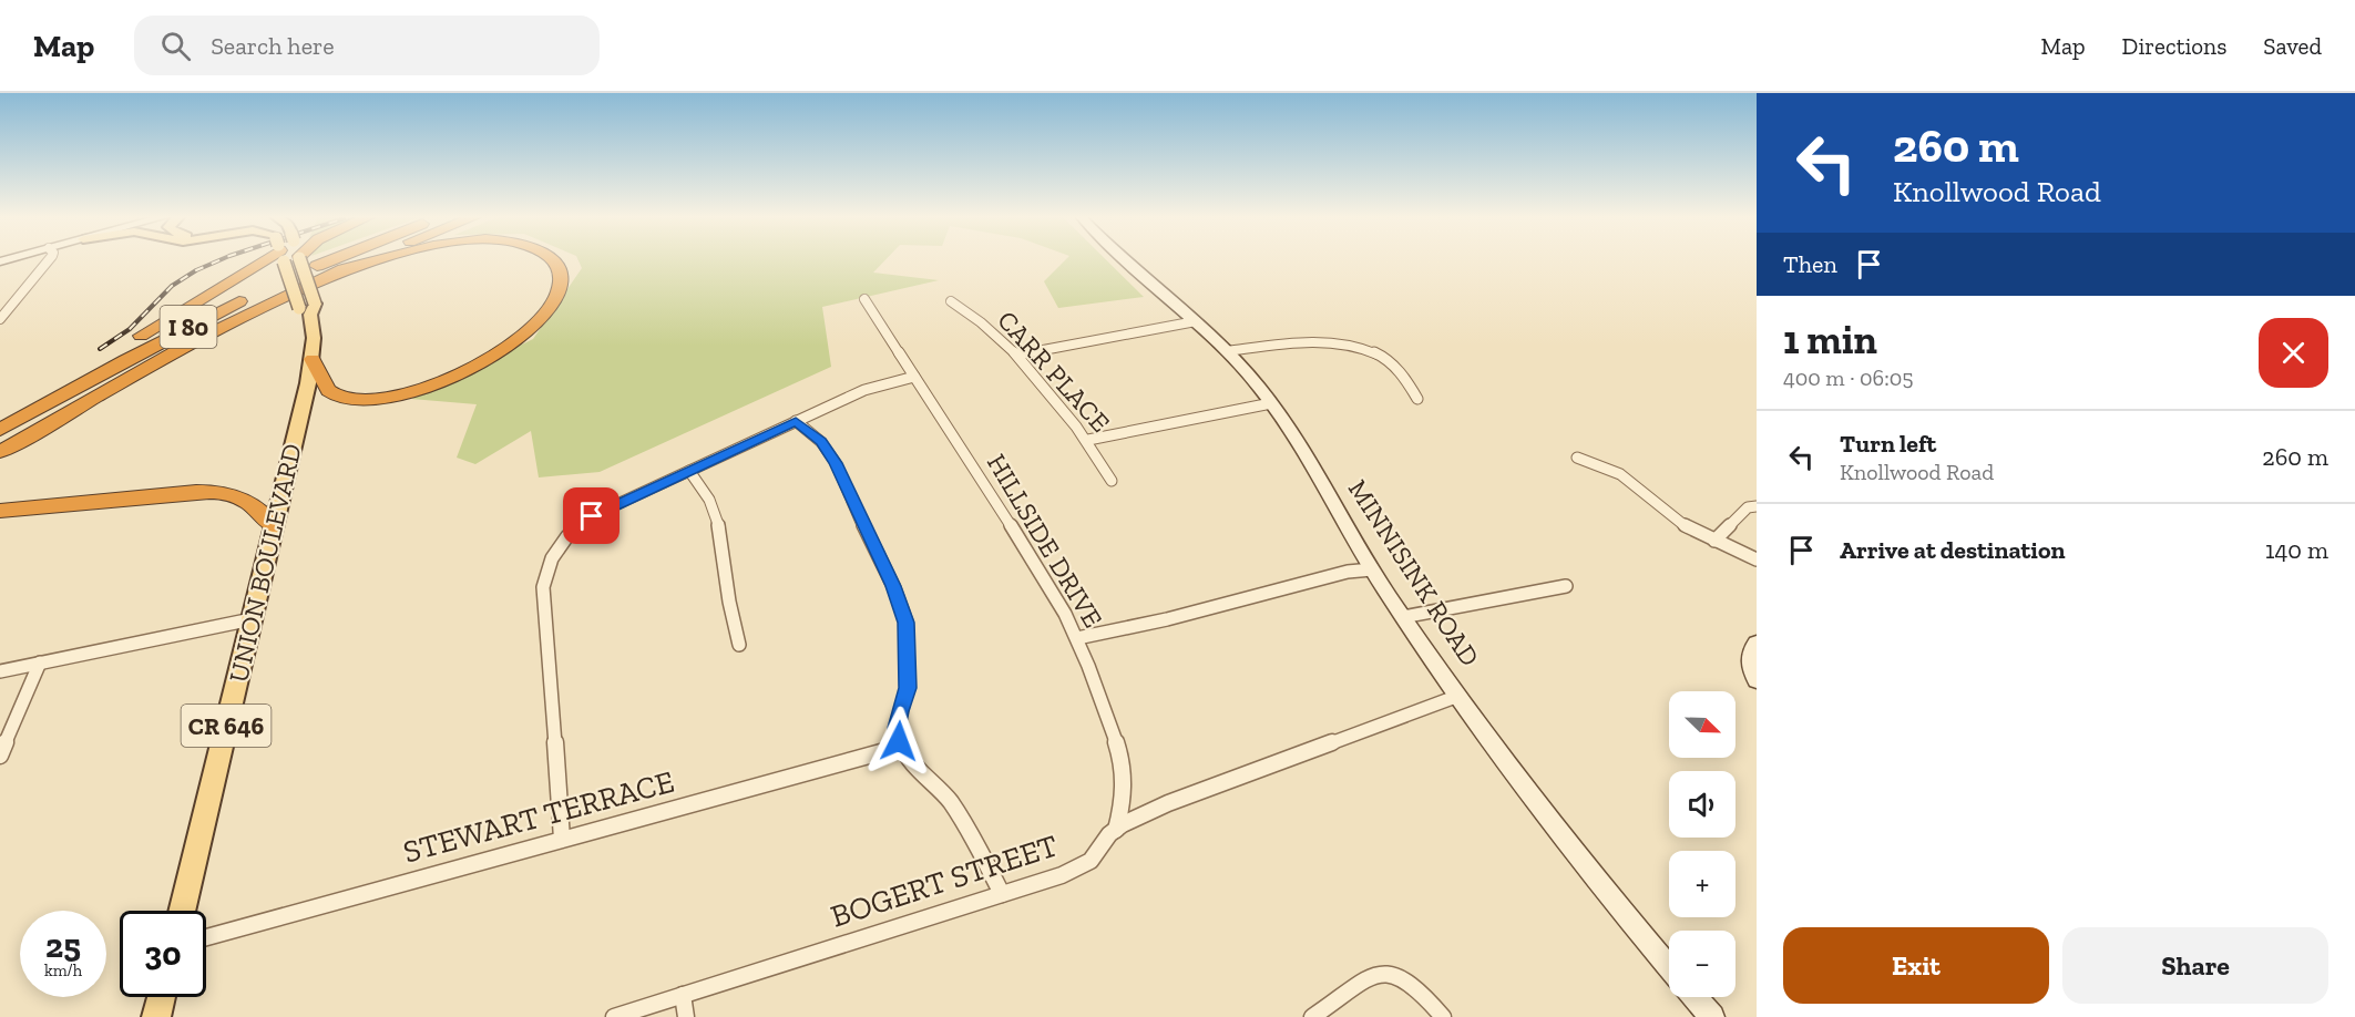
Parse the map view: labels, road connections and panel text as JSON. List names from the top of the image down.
{
  "streets": {
    "highway": ["I 80"],
    "main road": ["UNION BOULEVARD", "CR 646"],
    "street": [
      "CARR PLACE",
      "HILLSIDE DRIVE",
      "MINNISINK ROAD",
      "STEWART TERRACE",
      "BOGERT STREET"
    ]
  },
  "crossings": [
    ["HILLSIDE DRIVE", "BOGERT STREET"],
    ["MINNISINK ROAD", "BOGERT STREET"]
  ],
  "north": "bottom right",
  "page": {
    "header": "Map",
    "search": "Search here",
    "nav": ["Map", "Directions", "Saved"],
    "turn": ["260 m", "Knollwood Road"],
    "then": "Then",
    "heading": ["1 min", "400 m · 06:05"],
    "list": [
      {
        "name": "Turn left",
        "note": "Knollwood Road",
        "value": "260 m"
      },
      {
        "name": "Arrive at destination",
        "value": "140 m"
      }
    ],
    "map_buttons": ["+", "−"],
    "speed": "25 km/h",
    "limit": "30",
    "buttons": ["Exit", "Share"]
  }
}
